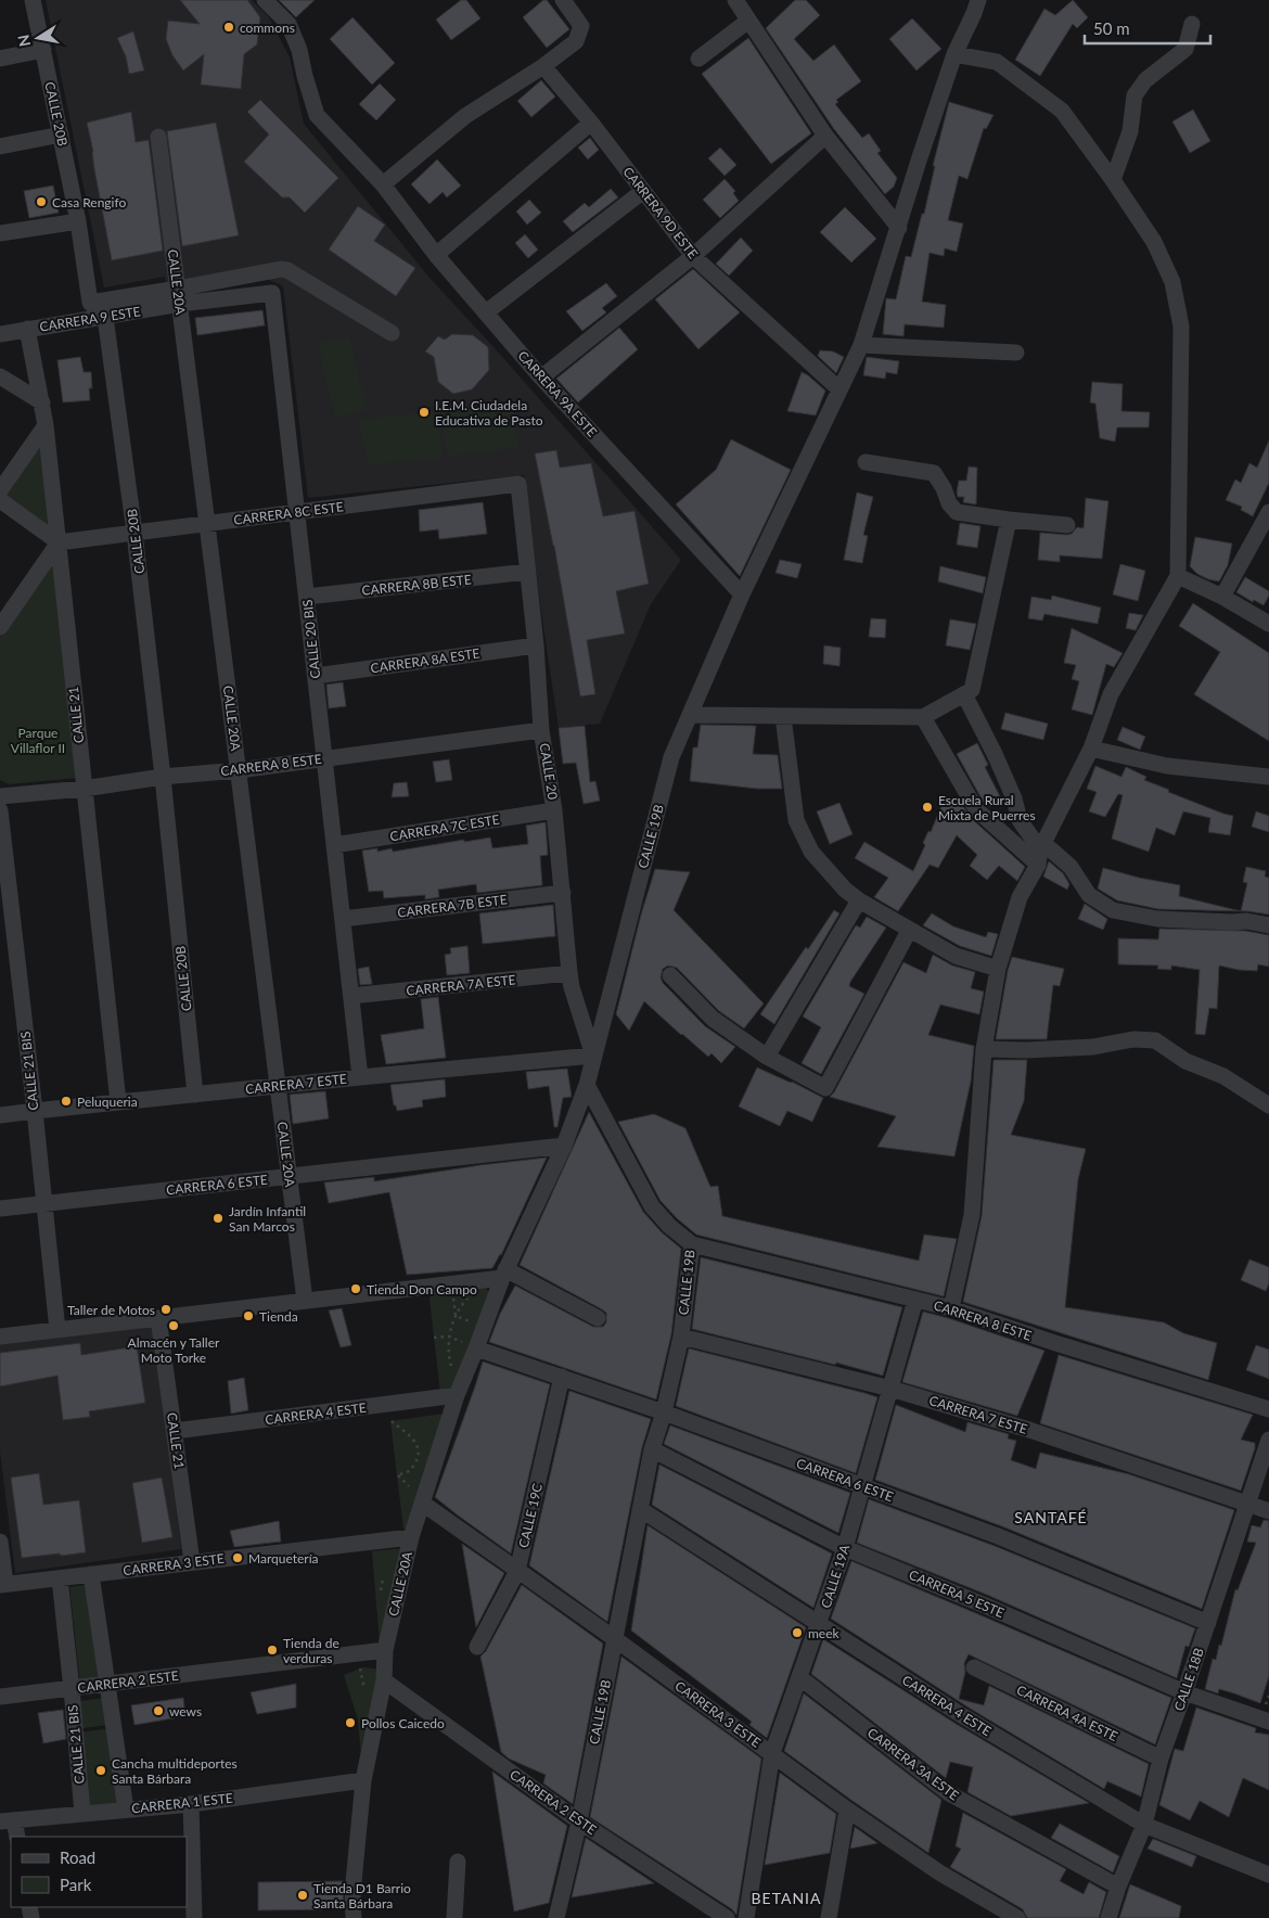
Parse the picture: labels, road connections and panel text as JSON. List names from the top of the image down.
{
  "streets": {
    "street": [
      "CALLE 20B",
      "CARRERA 9D ESTE",
      "CALLE 20A",
      "CARRERA 9 ESTE",
      "CARRERA 9A ESTE",
      "CARRERA 8C ESTE",
      "CARRERA 8B ESTE",
      "CALLE 20 BIS",
      "CARRERA 8A ESTE",
      "CALLE 21",
      "CARRERA 8 ESTE",
      "CALLE 20",
      "CARRERA 7C ESTE",
      "CALLE 19B",
      "CARRERA 7B ESTE",
      "CARRERA 7A ESTE",
      "CALLE 21 BIS",
      "CARRERA 7 ESTE",
      "CARRERA 6 ESTE",
      "CARRERA 4 ESTE",
      "CALLE 19C",
      "CARRERA 3 ESTE",
      "CALLE 19A",
      "CARRERA 5 ESTE",
      "CALLE 18B",
      "CARRERA 2 ESTE",
      "CARRERA 4A ESTE",
      "CARRERA 3A ESTE",
      "CARRERA 1 ESTE"
    ]
  },
  "crossings": [
    ["CALLE 20B", "CARRERA 9 ESTE"],
    ["CALLE 20B", "CARRERA 8C ESTE"],
    ["CALLE 20B", "CARRERA 8 ESTE"],
    ["CALLE 20B", "CARRERA 7 ESTE"],
    ["CARRERA 9D ESTE", "CALLE 19B"],
    ["CALLE 20A", "CARRERA 9 ESTE"],
    ["CALLE 20A", "CARRERA 8C ESTE"],
    ["CALLE 20A", "CALLE 20 BIS"],
    ["CALLE 20A", "CARRERA 8 ESTE"],
    ["CALLE 20A", "CALLE 19B"],
    ["CALLE 20A", "CARRERA 7 ESTE"],
    ["CALLE 20A", "CARRERA 6 ESTE"],
    ["CALLE 20A", "CARRERA 4 ESTE"],
    ["CALLE 20A", "CARRERA 3 ESTE"],
    ["CALLE 20A", "CARRERA 2 ESTE"],
    ["CALLE 20A", "CARRERA 1 ESTE"],
    ["CARRERA 9 ESTE", "CALLE 20 BIS"],
    ["CARRERA 9 ESTE", "CALLE 21"],
    ["CARRERA 9A ESTE", "CALLE 19B"],
    ["CARRERA 8C ESTE", "CALLE 20 BIS"],
    ["CARRERA 8C ESTE", "CALLE 21"],
    ["CARRERA 8C ESTE", "CALLE 20"],
    ["CARRERA 8B ESTE", "CALLE 20 BIS"],
    ["CARRERA 8B ESTE", "CALLE 20"],
    ["CALLE 20 BIS", "CARRERA 8A ESTE"],
    ["CALLE 20 BIS", "CARRERA 8 ESTE"],
    ["CALLE 20 BIS", "CARRERA 7C ESTE"],
    ["CALLE 20 BIS", "CARRERA 7B ESTE"],
    ["CALLE 20 BIS", "CARRERA 7A ESTE"],
    ["CALLE 20 BIS", "CARRERA 7 ESTE"],
    ["CARRERA 8A ESTE", "CALLE 20"],
    ["CALLE 21", "CARRERA 8 ESTE"],
    ["CALLE 21", "CARRERA 7 ESTE"],
    ["CALLE 21", "CARRERA 4 ESTE"],
    ["CALLE 21", "CARRERA 3 ESTE"],
    ["CARRERA 8 ESTE", "CALLE 20"],
    ["CARRERA 8 ESTE", "CALLE 19B"],
    ["CARRERA 8 ESTE", "CALLE 19A"],
    ["CALLE 20", "CARRERA 7C ESTE"],
    ["CALLE 20", "CALLE 19B"],
    ["CALLE 20", "CARRERA 7B ESTE"],
    ["CALLE 20", "CARRERA 7A ESTE"],
    ["CALLE 20", "CARRERA 7 ESTE"],
    ["CALLE 19B", "CARRERA 7 ESTE"],
    ["CALLE 19B", "CARRERA 6 ESTE"],
    ["CALLE 19B", "CARRERA 4 ESTE"],
    ["CALLE 19B", "CARRERA 3 ESTE"],
    ["CALLE 19B", "CARRERA 5 ESTE"],
    ["CALLE 19B", "CARRERA 2 ESTE"],
    ["CALLE 21 BIS", "CARRERA 7 ESTE"],
    ["CALLE 21 BIS", "CARRERA 6 ESTE"],
    ["CALLE 21 BIS", "CARRERA 3 ESTE"],
    ["CALLE 21 BIS", "CARRERA 2 ESTE"],
    ["CALLE 21 BIS", "CARRERA 1 ESTE"],
    ["CARRERA 7 ESTE", "CALLE 19A"],
    ["CARRERA 7 ESTE", "CALLE 18B"],
    ["CARRERA 6 ESTE", "CALLE 19C"],
    ["CARRERA 6 ESTE", "CALLE 19A"],
    ["CARRERA 6 ESTE", "CALLE 18B"],
    ["CARRERA 4 ESTE", "CALLE 19A"],
    ["CARRERA 4 ESTE", "CALLE 18B"],
    ["CALLE 19C", "CARRERA 3 ESTE"],
    ["CARRERA 3 ESTE", "CALLE 19A"],
    ["CALLE 19A", "CARRERA 5 ESTE"],
    ["CALLE 19A", "CARRERA 3A ESTE"],
    ["CARRERA 5 ESTE", "CALLE 18B"],
    ["CALLE 18B", "CARRERA 4A ESTE"],
    ["CALLE 18B", "CARRERA 3A ESTE"]
  ],
  "districts": ["SANTAFÉ", "BETANIA"],
  "parks": ["Parque Villaflor II"],
  "places": [
    "commons",
    "Casa Rengifo",
    "I.E.M. Ciudadela Educativa de Pasto",
    "Escuela Rural Mixta de Puerres",
    "Peluqueria",
    "Jardín Infantil San Marcos",
    "Tienda Don Campo",
    "Taller de Motos",
    "Tienda",
    "Almacén y Taller Moto Torke",
    "Marquetería",
    "meek",
    "Tienda de verduras",
    "wews",
    "Pollos Caicedo",
    "Cancha multideportes Santa Bárbara",
    "Tienda D1 Barrio Santa Bárbara"
  ],
  "legend": ["Road", "Park"],
  "scale_bar": "50 m",
  "north": "left"
}
